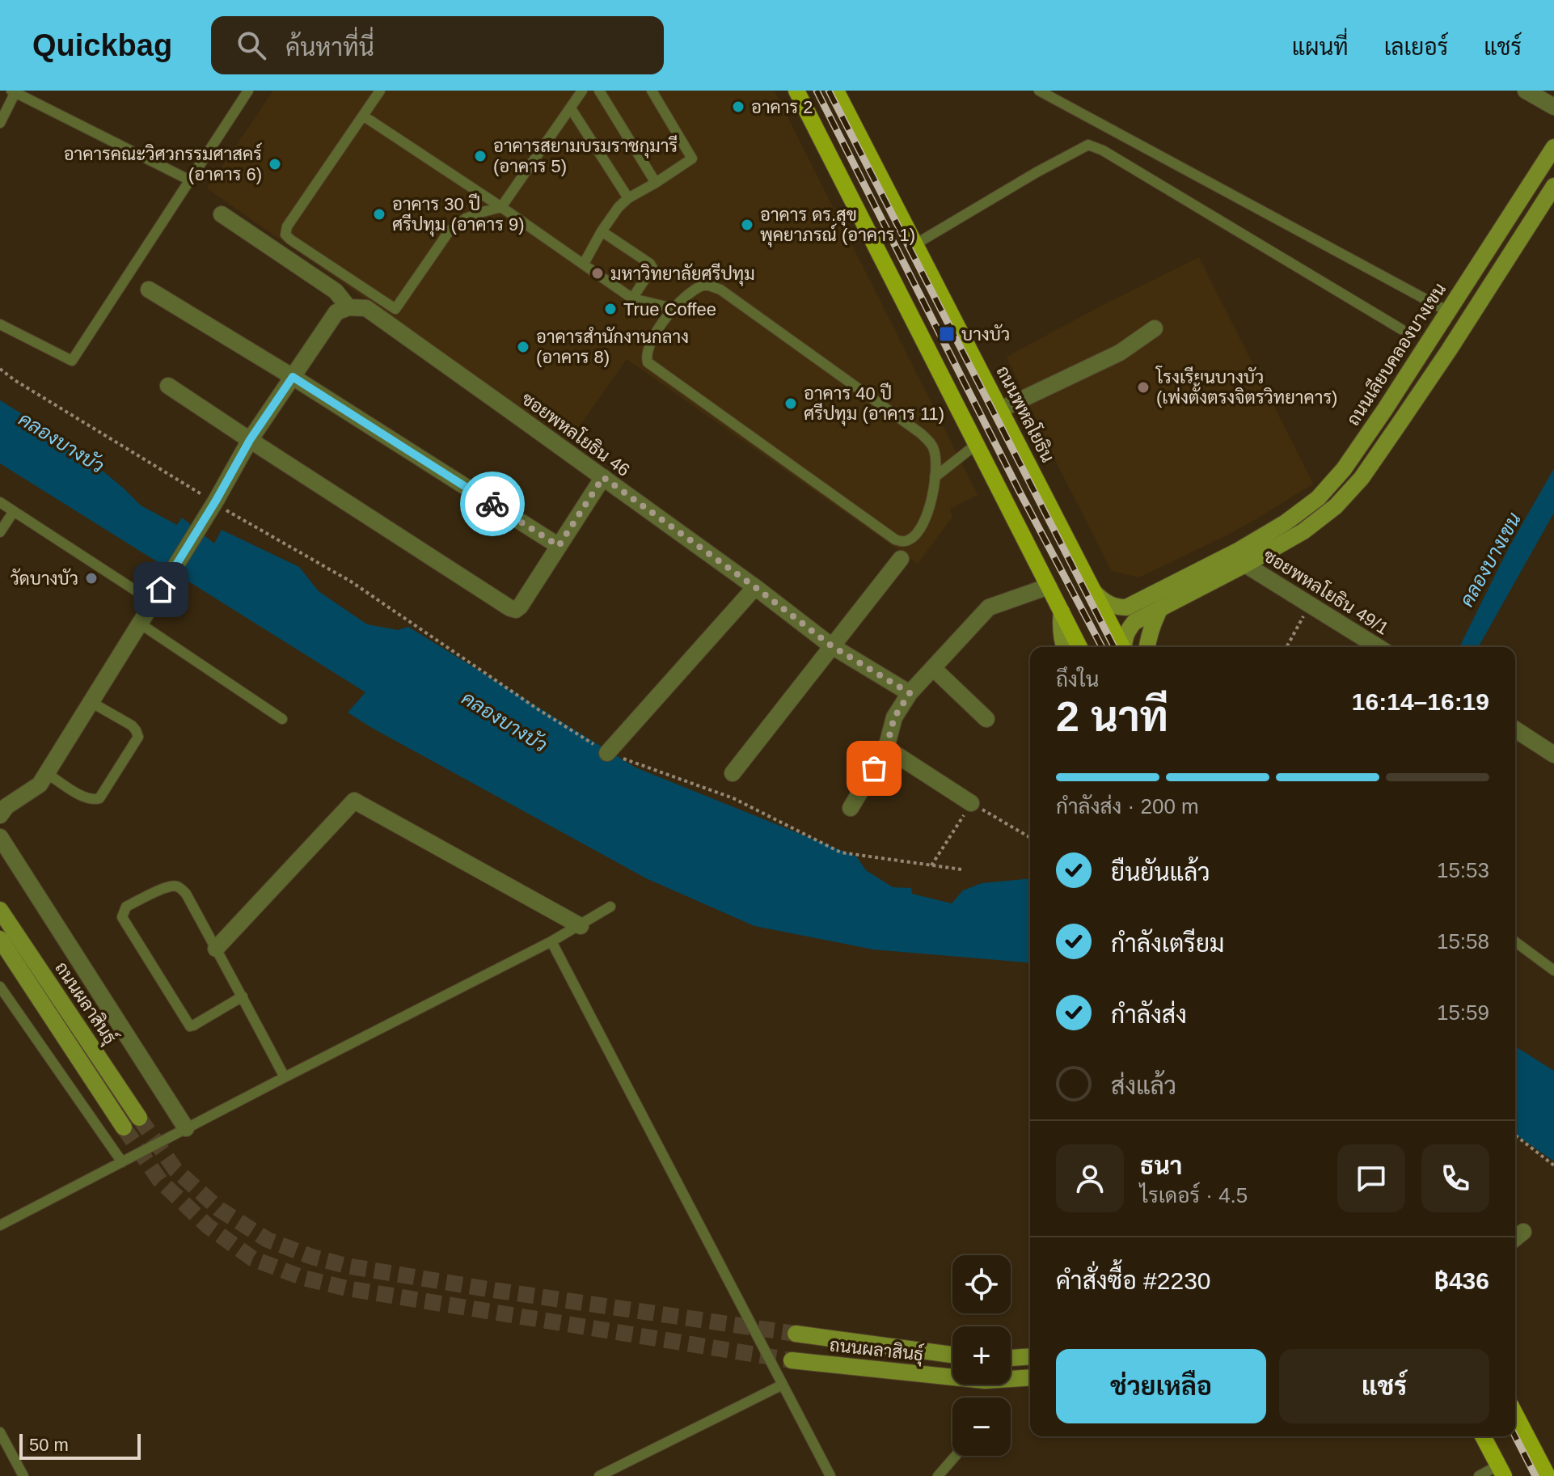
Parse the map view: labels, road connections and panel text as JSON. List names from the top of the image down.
{
  "streets": {
    "main road": [
      "ถนนเลียบคลองบางเขน",
      "ถนนพหลโยธิน",
      "ซอยพหลโยธิน 49/1",
      "ถนนผลาสินธุ์"
    ],
    "street": ["ซอยพหลโยธิน 46"]
  },
  "crossings": [
    ["ถนนเลียบคลองบางเขน", "ซอยพหลโยธิน 49/1"],
    ["ถนนพหลโยธิน", "ซอยพหลโยธิน 49/1"]
  ],
  "water": ["คลองบางบัว", "คลองบางเขน"],
  "places": {
    "other": [
      "อาคาร 2",
      "อาคารสยามบรมราชกุมารี (อาคาร 5)",
      "อาคารคณะวิศวกรรมศาสคร์ (อาคาร 6)",
      "อาคาร 30 ปี ศรีปทุม (อาคาร 9)",
      "อาคาร ดร.สุข พุคยาภรณ์ (อาคาร 1)",
      "มหาวิทยาลัยศรีปทุม",
      "True Coffee",
      "อาคารสำนักงานกลาง (อาคาร 8)",
      "โรงเรียนบางบัว (เพ่งตั้งตรงจิตรวิทยาคาร)",
      "อาคาร 40 ปี ศรีปทุม (อาคาร 11)",
      "วัดบางบัว"
    ],
    "transit": ["บางบัว"]
  },
  "scale_bar": "50 m",
  "page": {
    "header": "Quickbag",
    "search": "ค้นหาที่นี่",
    "nav": ["แผนที่", "เลเยอร์", "แชร์"],
    "heading": ["2 นาที", "ถึงใน", "16:14–16:19"],
    "panel": [
      "ธนา",
      "ไรเดอร์ · 4.5",
      "คำสั่งซื้อ #2230",
      "฿436"
    ],
    "bar": "กำลังส่ง · 200 m",
    "list": [
      ["ยืนยันแล้ว", "15:53"],
      ["กำลังเตรียม", "15:58"],
      ["กำลังส่ง", "15:59"],
      "ส่งแล้ว"
    ],
    "map_buttons": ["+", "−"],
    "buttons": ["ช่วยเหลือ", "แชร์"],
    "scale": "50 m"
  }
}
